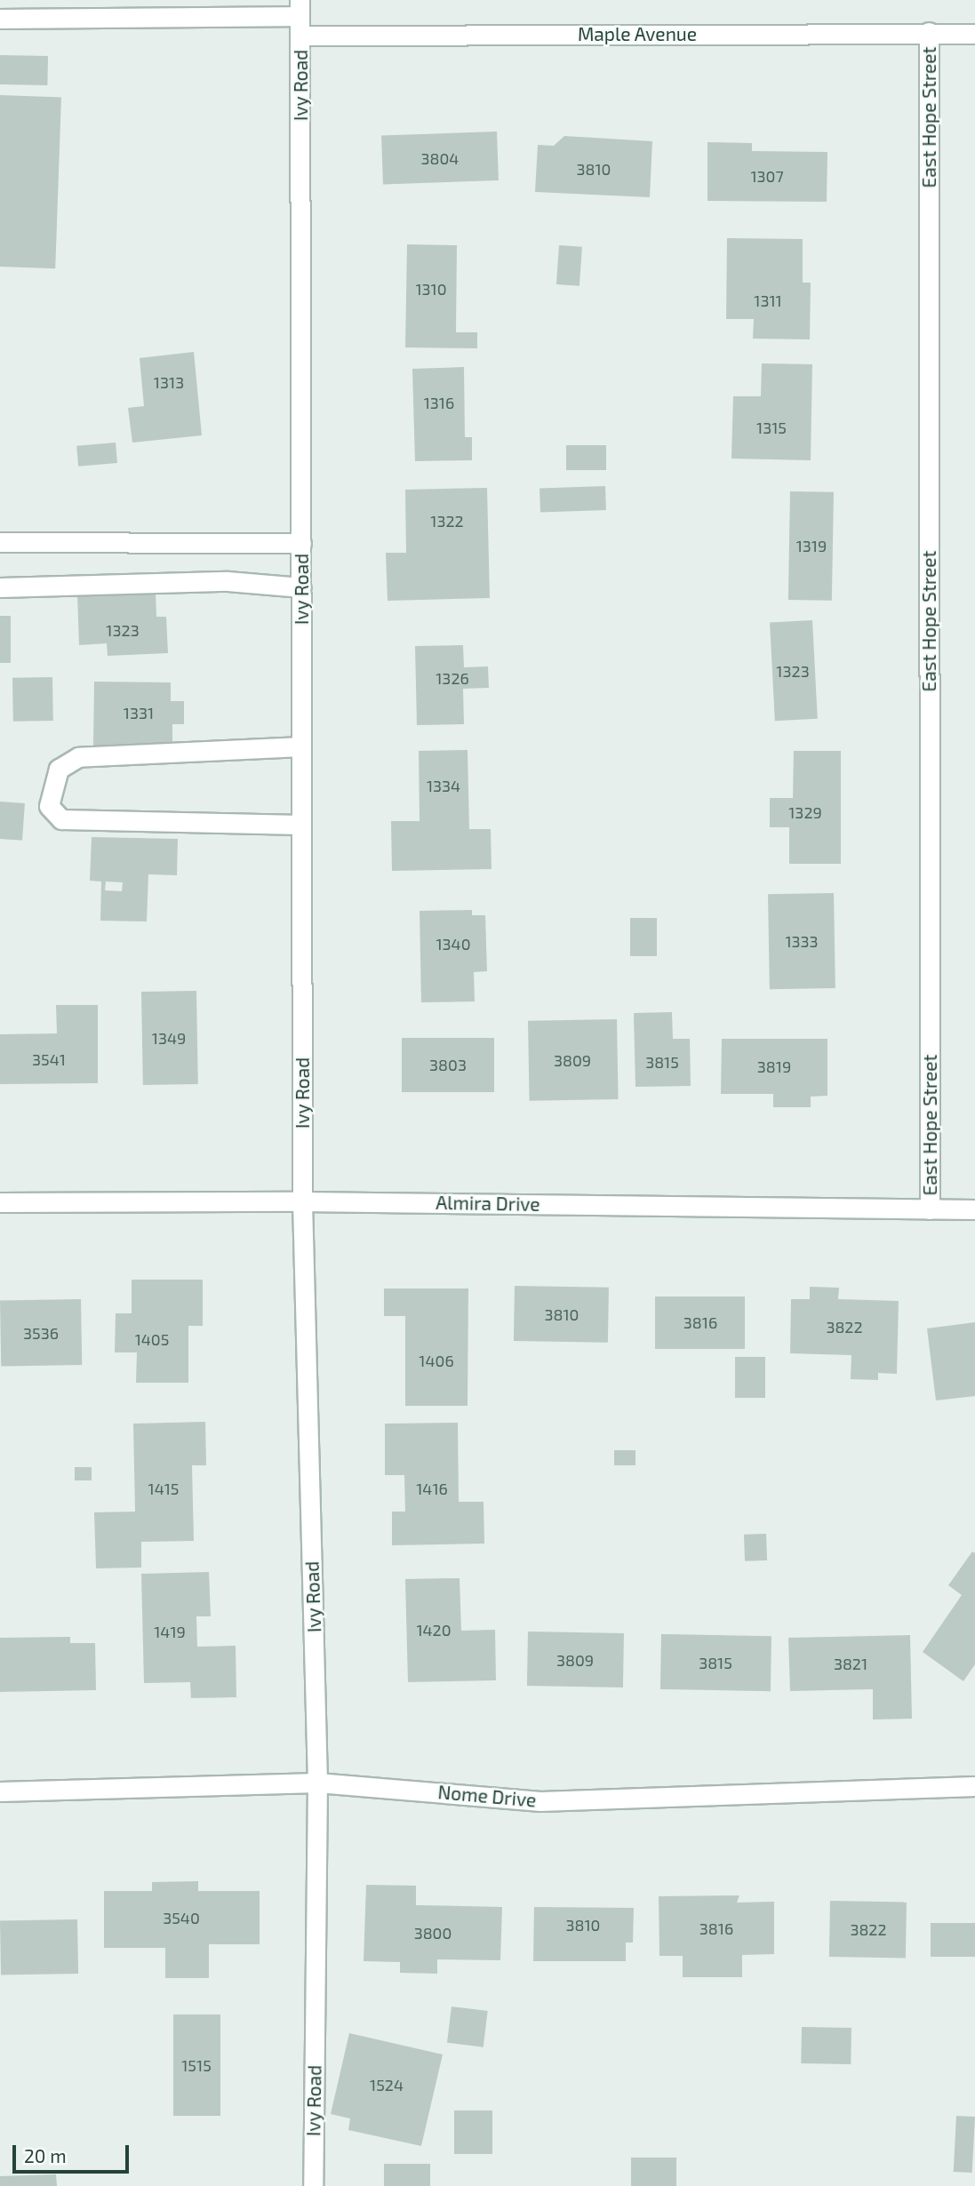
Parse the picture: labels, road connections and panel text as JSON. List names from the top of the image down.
{
  "streets": {
    "street": [
      "Maple Avenue",
      "Ivy Road",
      "East Hope Street",
      "Almira Drive",
      "Nome Drive"
    ]
  },
  "crossings": [
    ["Maple Avenue", "Ivy Road"],
    ["Maple Avenue", "East Hope Street"],
    ["Ivy Road", "Almira Drive"],
    ["Ivy Road", "Nome Drive"],
    ["East Hope Street", "Almira Drive"]
  ],
  "house_numbers": [
    "3804",
    "3810",
    "1307",
    "1310",
    "1311",
    "1313",
    "1316",
    "1315",
    "1322",
    "1319",
    "1323",
    "1323",
    "1326",
    "1331",
    "1334",
    "1329",
    "1333",
    "1340",
    "1349",
    "3541",
    "3809",
    "3815",
    "3803",
    "3819",
    "3810",
    "3816",
    "3822",
    "3536",
    "1405",
    "1406",
    "1415",
    "1416",
    "1420",
    "1419",
    "3809",
    "3815",
    "3821",
    "3540",
    "3810",
    "3816",
    "3822",
    "3800",
    "1515",
    "1524"
  ],
  "scale_bar": "20 m"
}
